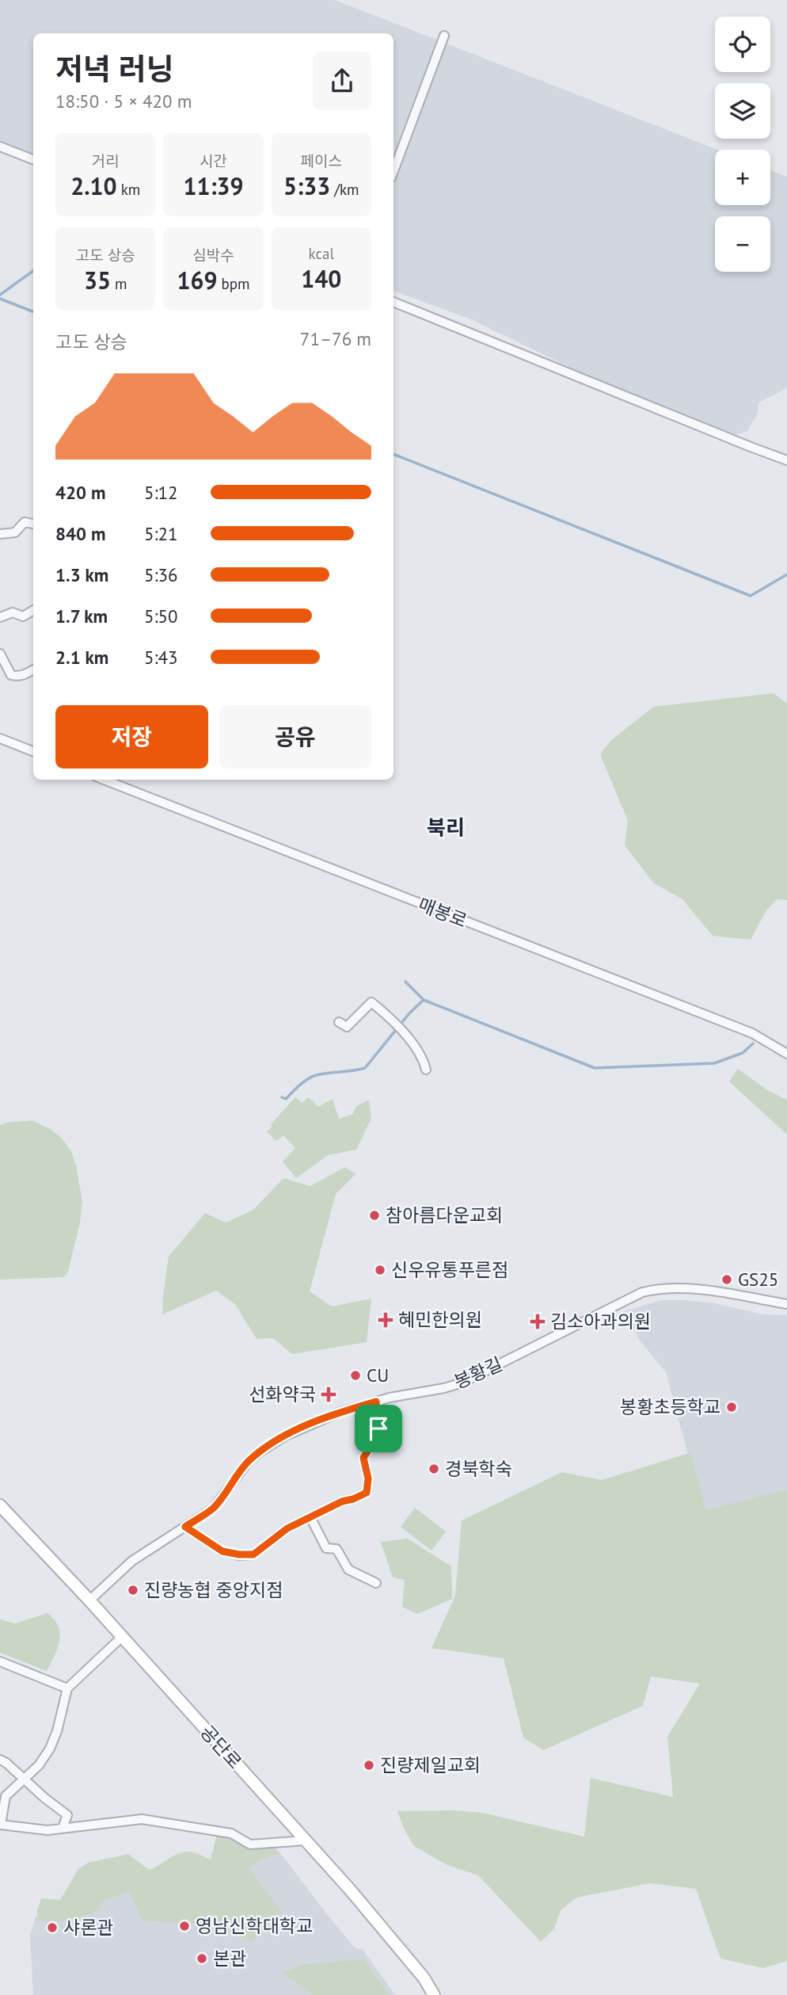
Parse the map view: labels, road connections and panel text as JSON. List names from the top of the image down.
{
  "streets": {
    "street": ["매봉로", "봉황길", "공단로"]
  },
  "crossings": [
    ["봉황길", "공단로"]
  ],
  "districts": ["북리"],
  "places": {
    "other": [
      "참아름다운교회",
      "신우유통푸른점",
      "GS25",
      "CU",
      "봉황초등학교",
      "경북학숙",
      "진량농협 중앙지점",
      "진량제일교회",
      "영남신학대학교",
      "샤론관",
      "본관"
    ],
    "health": ["혜민한의원", "김소아과의원", "선화약국"]
  },
  "page": {
    "map_buttons": ["+", "−"],
    "heading": ["저녁 러닝", "18:50 · 5 × 420 m"],
    "stats": [
      ["거리", "2.10 km"],
      ["시간", "11:39"],
      ["페이스", "5:33 /km"],
      ["고도 상승", "35 m"],
      ["심박수", "169 bpm"],
      ["kcal", "140"]
    ],
    "chart": ["고도 상승", "71–76 m"],
    "list": [
      {
        "name": "420 m",
        "note": "5:12"
      },
      {
        "name": "840 m",
        "note": "5:21"
      },
      {
        "name": "1.3 km",
        "note": "5:36"
      },
      {
        "name": "1.7 km",
        "note": "5:50"
      },
      {
        "name": "2.1 km",
        "note": "5:43"
      }
    ],
    "buttons": ["저장", "공유"]
  }
}
